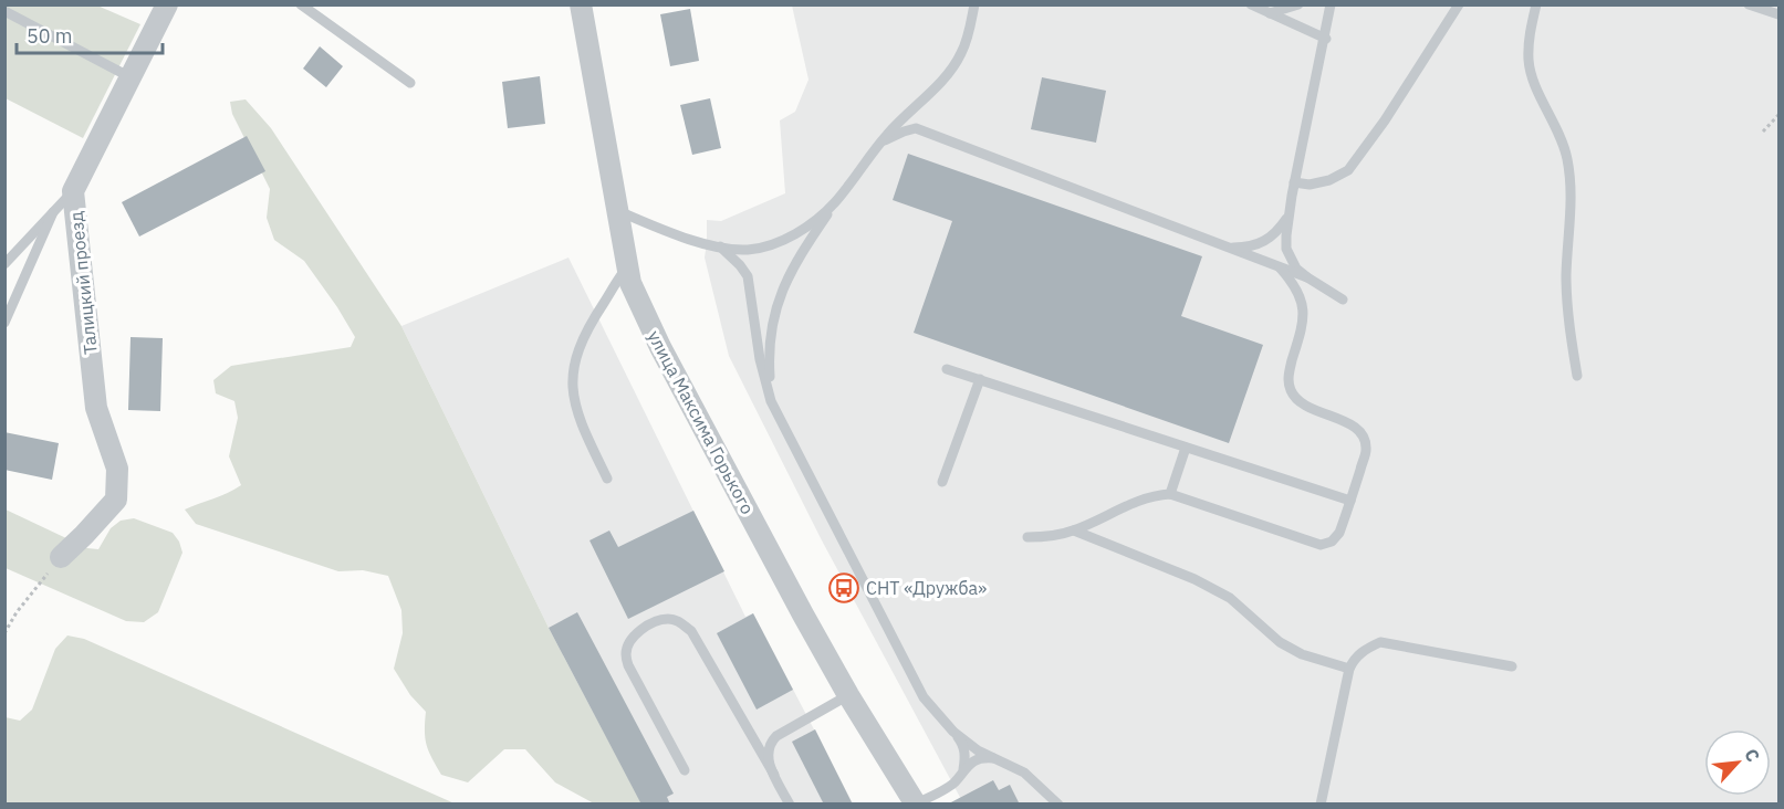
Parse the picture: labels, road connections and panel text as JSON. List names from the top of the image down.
{
  "streets": {
    "street": ["Талицкий проезд", "улица Максима Горького"]
  },
  "places": {
    "bus stop": ["СНТ «Дружба»"]
  },
  "scale_bar": "50 m",
  "north": "top right"
}
